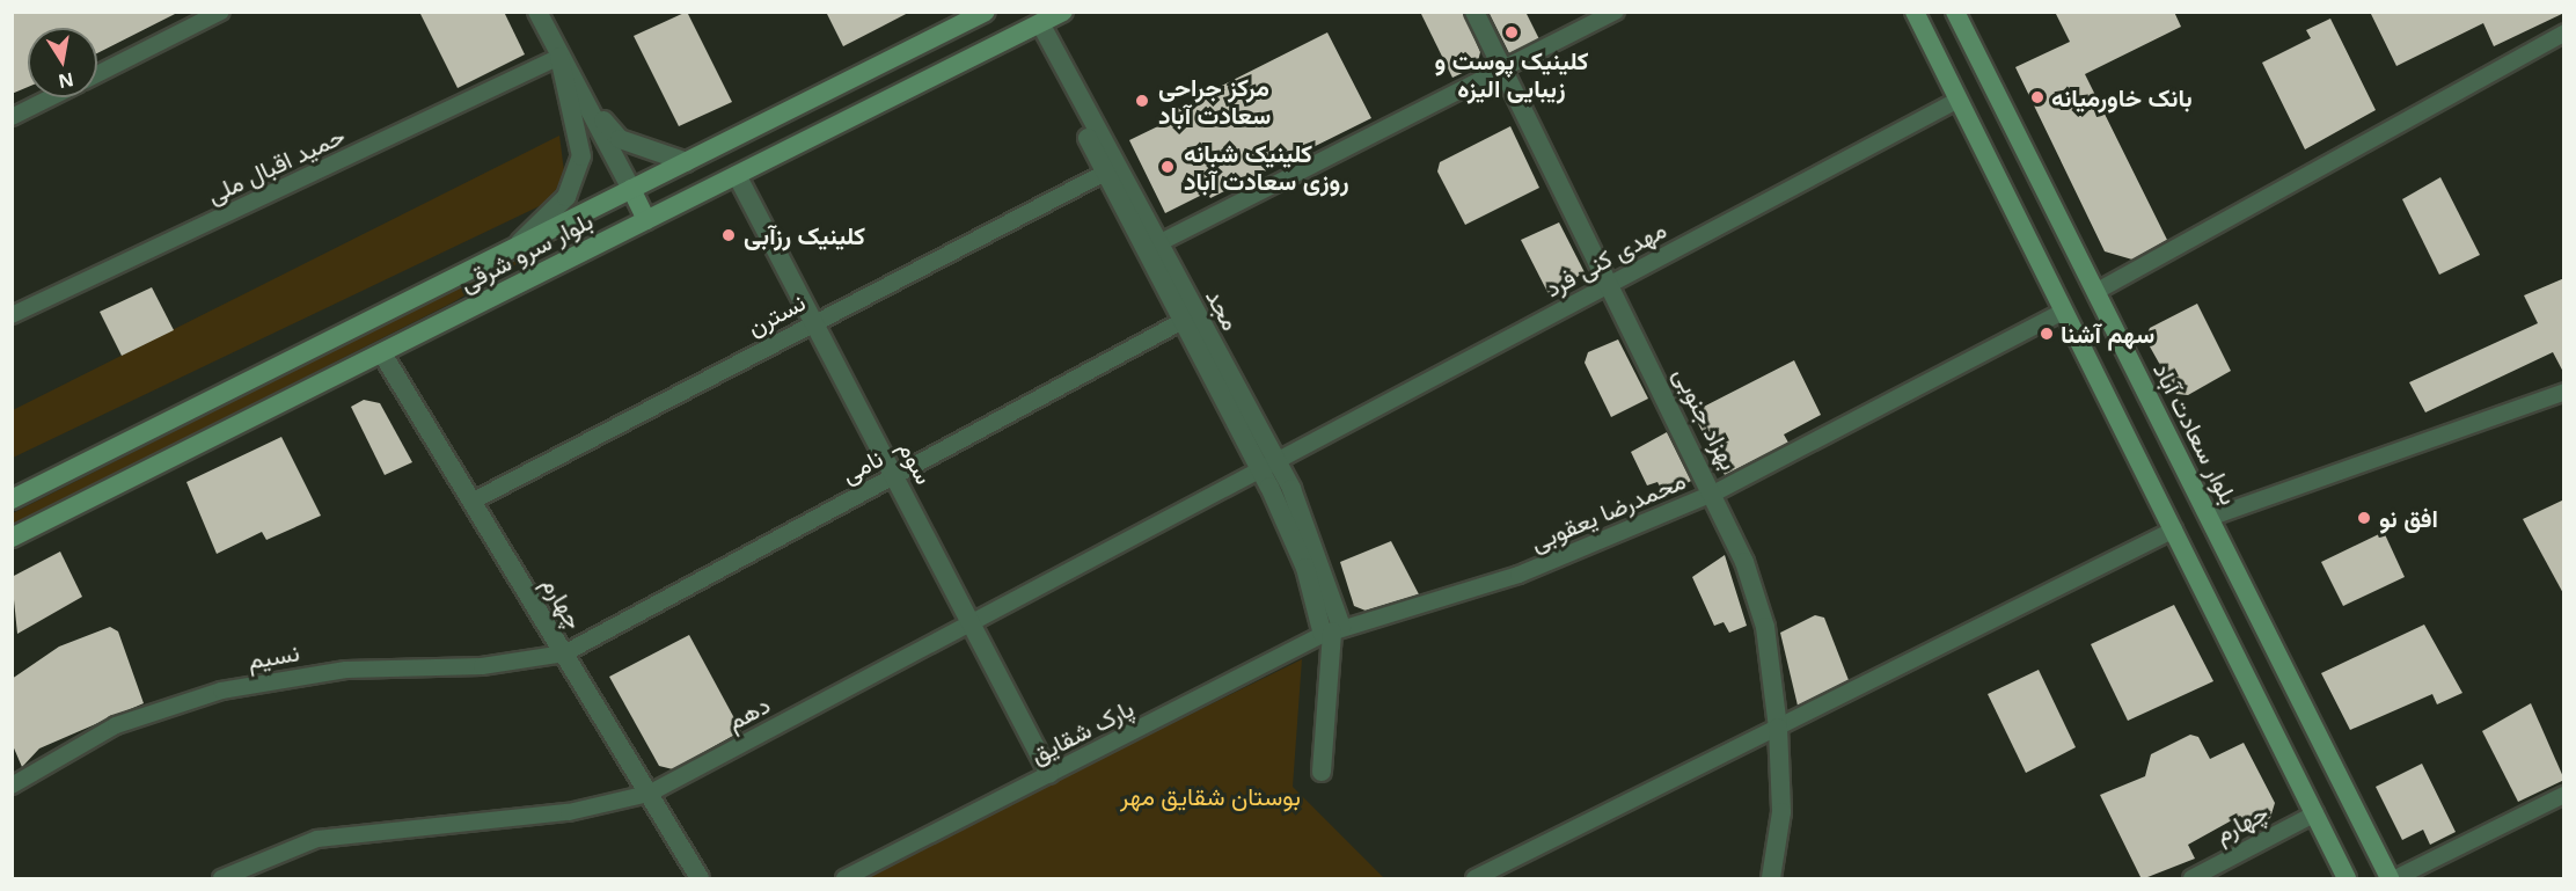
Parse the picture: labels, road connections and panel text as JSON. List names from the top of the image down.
{
  "streets": {
    "main road": ["بلوار سرو شرقی", "بلوار سعادت آباد"],
    "street": [
      "حمید اقبال ملی",
      "مهدی کنی فرد",
      "مجد",
      "نسترن",
      "بهزاد جنوبی",
      "سوم",
      "نامی",
      "محمدرضا یعقوبی",
      "چهارم",
      "نسیم",
      "دهم",
      "پارک شقایق"
    ]
  },
  "crossings": [
    ["بلوار سرو شرقی", "مجد"],
    ["بلوار سرو شرقی", "سوم"],
    ["بلوار سرو شرقی", "چهارم"],
    ["مهدی کنی فرد", "مجد"],
    ["مهدی کنی فرد", "بهزاد جنوبی"],
    ["مهدی کنی فرد", "دهم"],
    ["مجد", "نسترن"],
    ["مجد", "نامی"],
    ["مجد", "محمدرضا یعقوبی"],
    ["مجد", "دهم"],
    ["مجد", "پارک شقایق"],
    ["نسترن", "سوم"],
    ["نسترن", "چهارم"],
    ["بهزاد جنوبی", "محمدرضا یعقوبی"],
    ["سوم", "نامی"],
    ["سوم", "دهم"],
    ["سوم", "پارک شقایق"],
    ["نامی", "چهارم"],
    ["نامی", "نسیم"],
    ["محمدرضا یعقوبی", "پارک شقایق"],
    ["چهارم", "نسیم"],
    ["چهارم", "دهم"]
  ],
  "parks": ["بوستان شقایق مهر"],
  "places": [
    "کلینیک پوست و زیبایی الیزه",
    "بانک خاورمیانه",
    "مرکز جراحی سعادت آباد",
    "کلینیک شبانه روزی سعادت آباد",
    "کلینیک رزآبی",
    "سهم آشنا",
    "افق نو"
  ],
  "north": "bottom"
}
